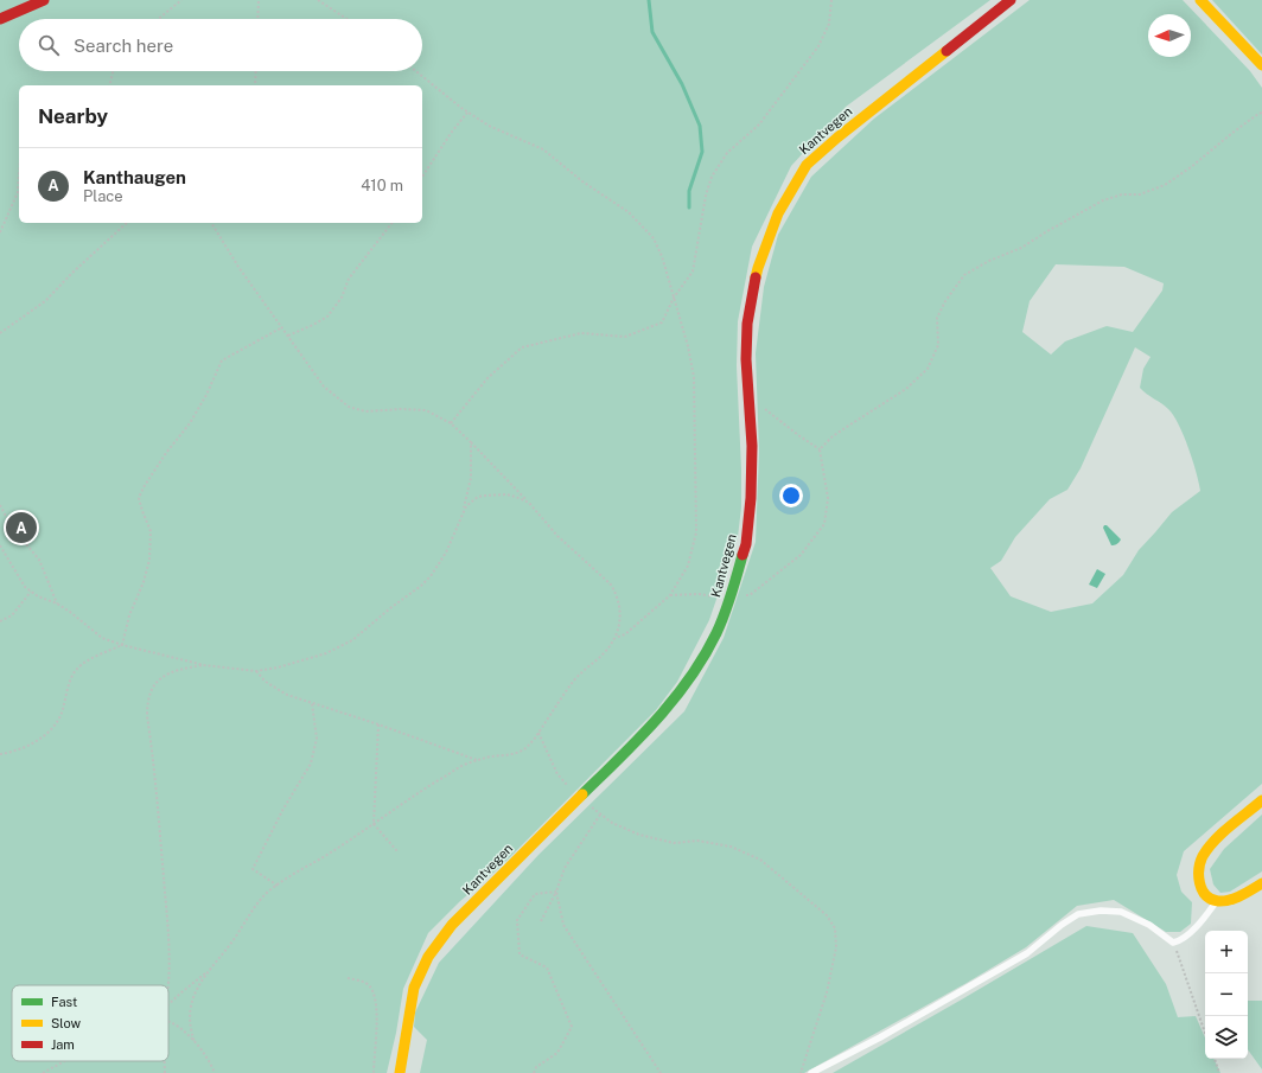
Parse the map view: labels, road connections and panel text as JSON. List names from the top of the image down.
{
  "streets": {
    "street": ["Kantvegen"]
  },
  "legend": ["Fast", "Slow", "Jam"],
  "north": "left",
  "page": {
    "search": "Search here",
    "heading": "Nearby",
    "list": [
      {
        "mark": "A",
        "name": "Kanthaugen",
        "note": "Place",
        "value": "410 m"
      }
    ],
    "pins": "A",
    "map_buttons": ["+", "−"]
  }
}
